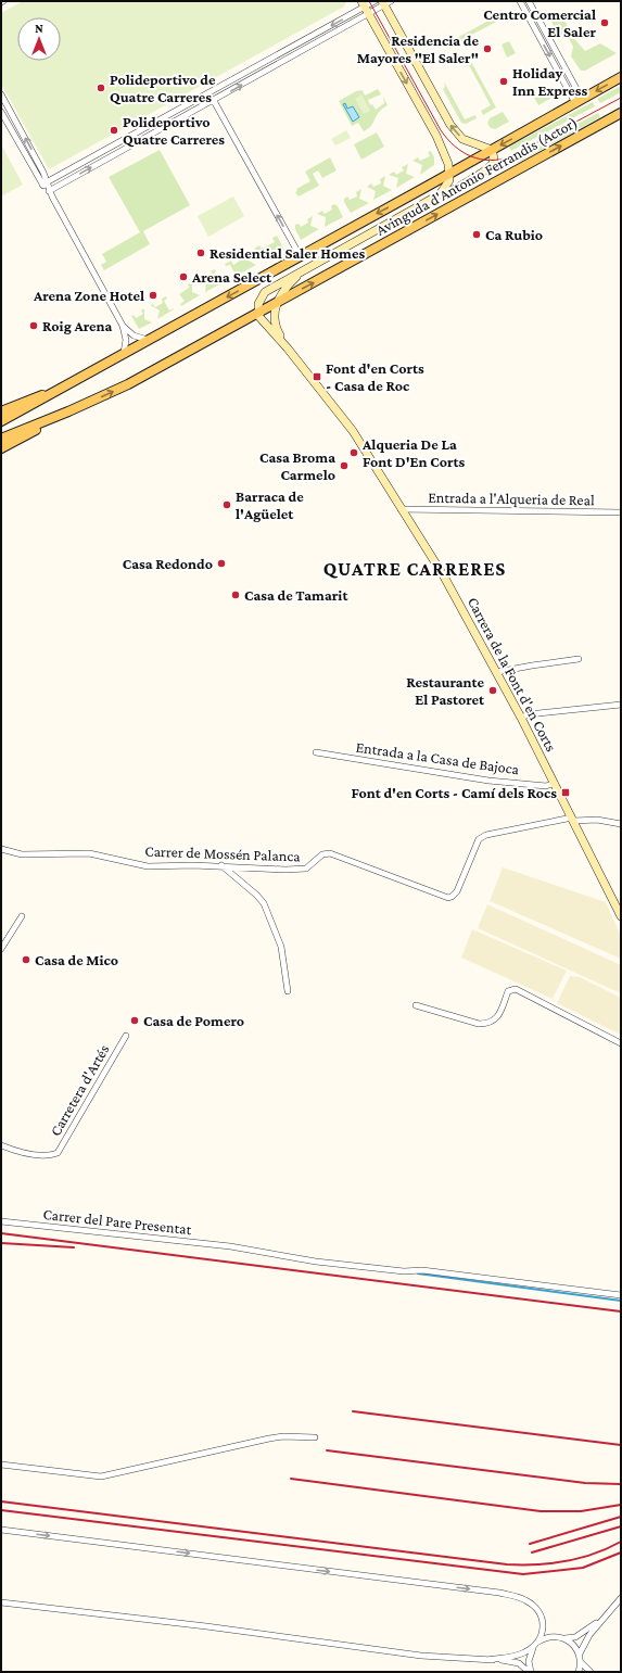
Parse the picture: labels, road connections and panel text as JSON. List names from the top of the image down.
{
  "streets": {
    "main road": ["Avinguda d'Antonio Ferrandis (Actor)"],
    "street": [
      "Entrada a l'Alqueria de Real",
      "Carrera de la Font d'en Corts",
      "Entrada a la Casa de Bajoca",
      "Carrer de Mossén Palanca",
      "Carretera d'Artés",
      "Carrer del Pare Presentat"
    ]
  },
  "crossings": [
    ["Entrada a l'Alqueria de Real", "Carrera de la Font d'en Corts"],
    ["Carrera de la Font d'en Corts", "Entrada a la Casa de Bajoca"],
    ["Carrera de la Font d'en Corts", "Carrer de Mossén Palanca"]
  ],
  "districts": ["QUATRE CARRERES"],
  "places": {
    "other": [
      "Centro Comercial El Saler",
      "Residencia de Mayores \"El Saler\"",
      "Holiday Inn Express",
      "Polideportivo de Quatre Carreres",
      "Polideportivo Quatre Carreres",
      "Ca Rubio",
      "Residential Saler Homes",
      "Arena Select",
      "Arena Zone Hotel",
      "Roig Arena",
      "Alqueria De La Font D'En Corts",
      "Casa Broma Carmelo",
      "Barraca de l'Agüelet",
      "Casa Redondo",
      "Casa de Tamarit",
      "Restaurante El Pastoret",
      "Casa de Mico",
      "Casa de Pomero"
    ],
    "transit": ["Font d'en Corts - Casa de Roc", "Font d'en Corts - Camí dels Rocs"]
  },
  "north": "top"
}
